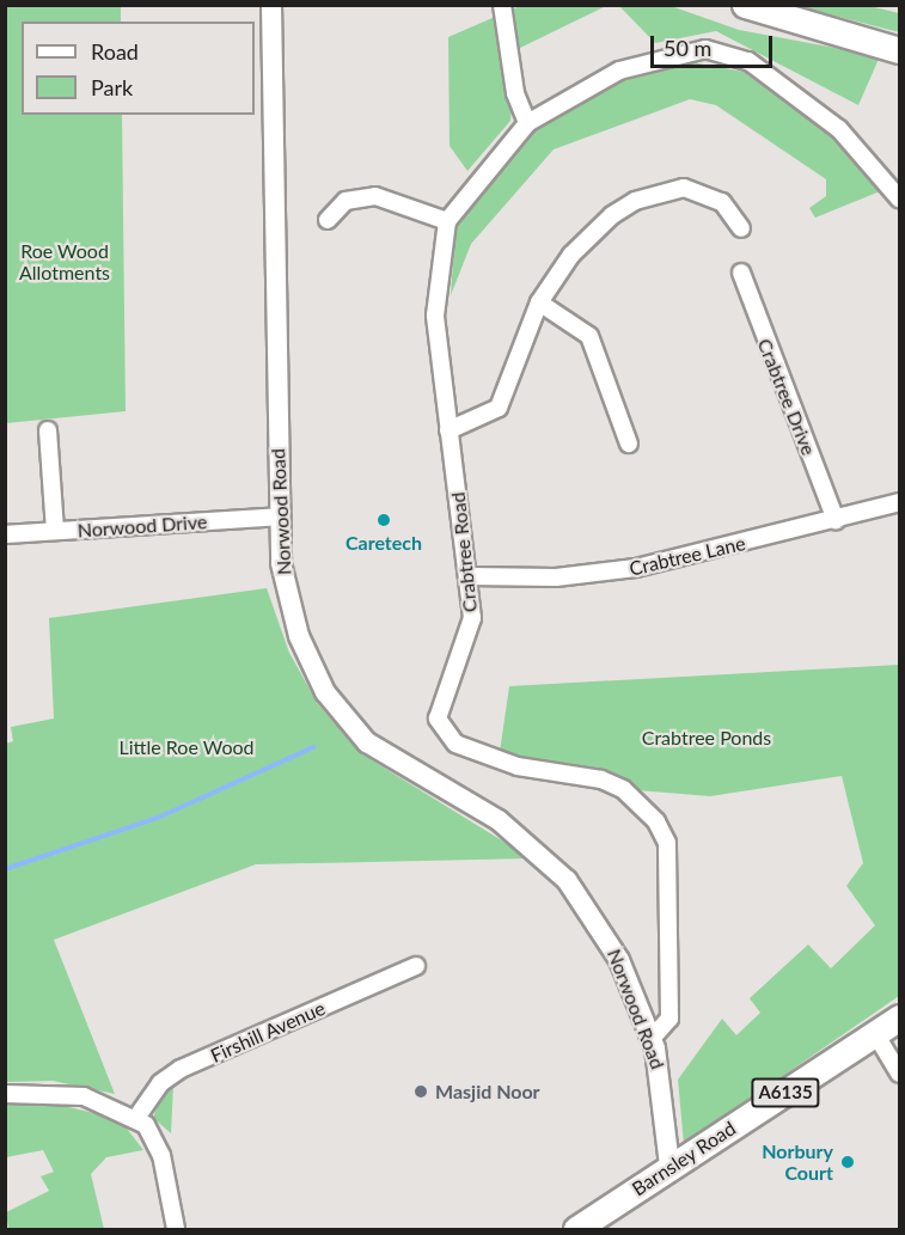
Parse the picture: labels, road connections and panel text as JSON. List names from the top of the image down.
{
  "streets": {
    "main road": ["A6135", "Barnsley Road"],
    "street": [
      "Crabtree Drive",
      "Norwood Road",
      "Norwood Drive",
      "Crabtree Road",
      "Crabtree Lane",
      "Firshill Avenue"
    ]
  },
  "crossings": [
    ["Crabtree Drive", "Crabtree Lane"],
    ["Norwood Road", "Norwood Drive"],
    ["Norwood Road", "Crabtree Road"],
    ["Norwood Road", "Barnsley Road"],
    ["Crabtree Road", "Crabtree Lane"]
  ],
  "parks": ["Roe Wood Allotments", "Crabtree Ponds", "Little Roe Wood"],
  "places": ["Caretech", "Masjid Noor", "Norbury Court"],
  "legend": ["Road", "Park"],
  "scale_bar": "50 m"
}
